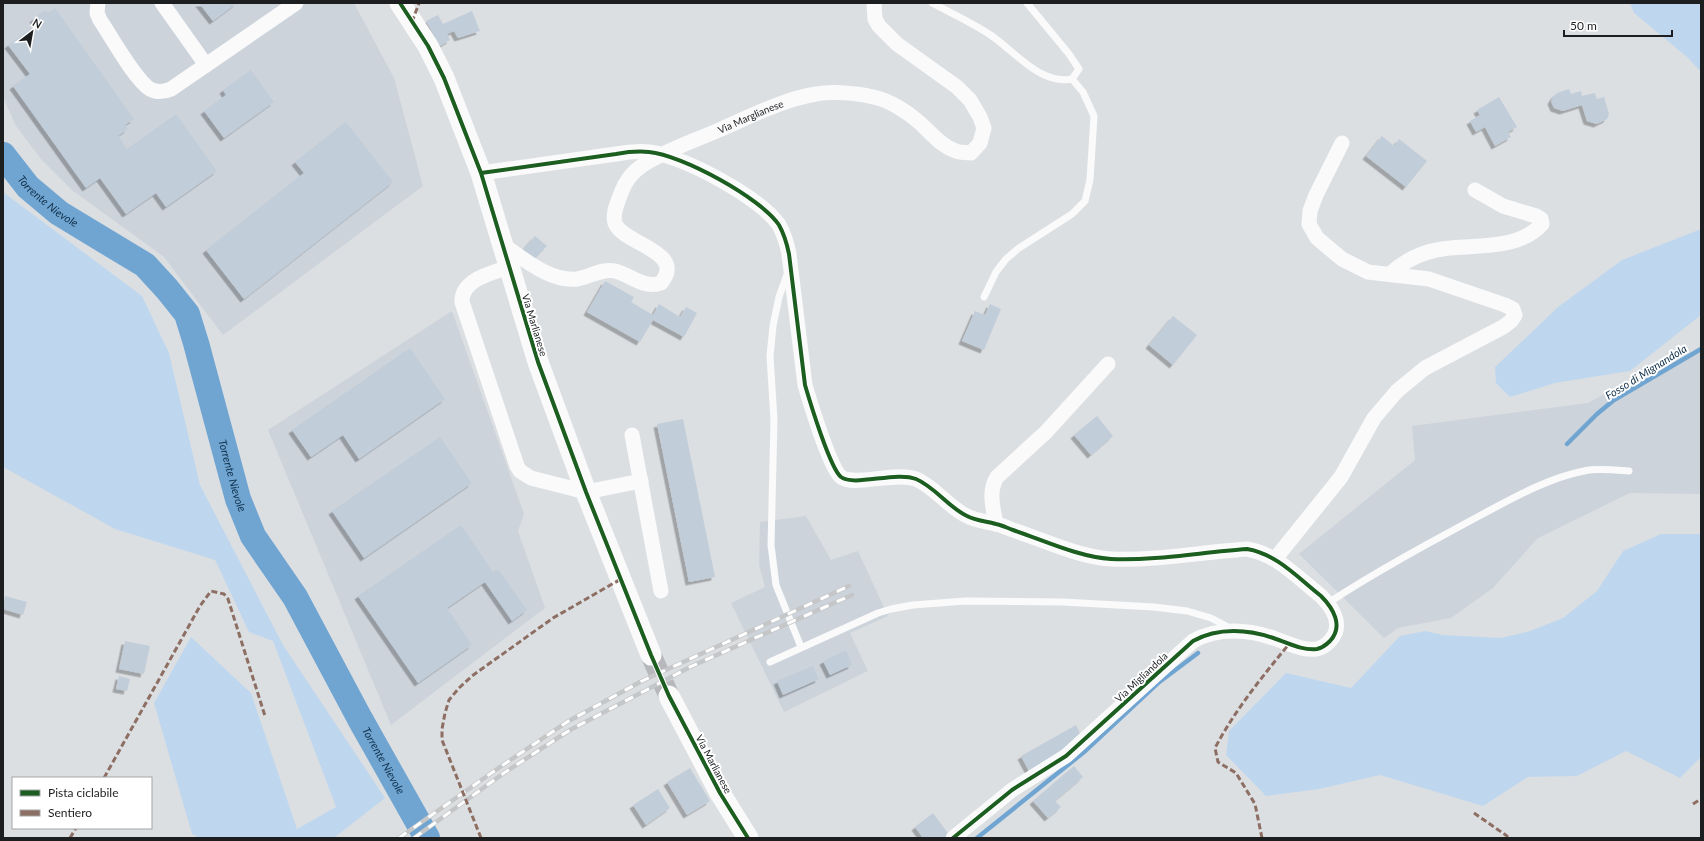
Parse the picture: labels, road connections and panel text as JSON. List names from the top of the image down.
{
  "streets": {
    "street": ["Via Marglianese", "Via Marlianese", "Via Migliandola"]
  },
  "crossings": [
    ["Via Marglianese", "Via Marlianese"]
  ],
  "water": ["Torrente Nievole", "Fosso di Mignandola"],
  "legend": ["Pista ciclabile", "Sentiero"],
  "scale_bar": "50 m",
  "north": "top right"
}
